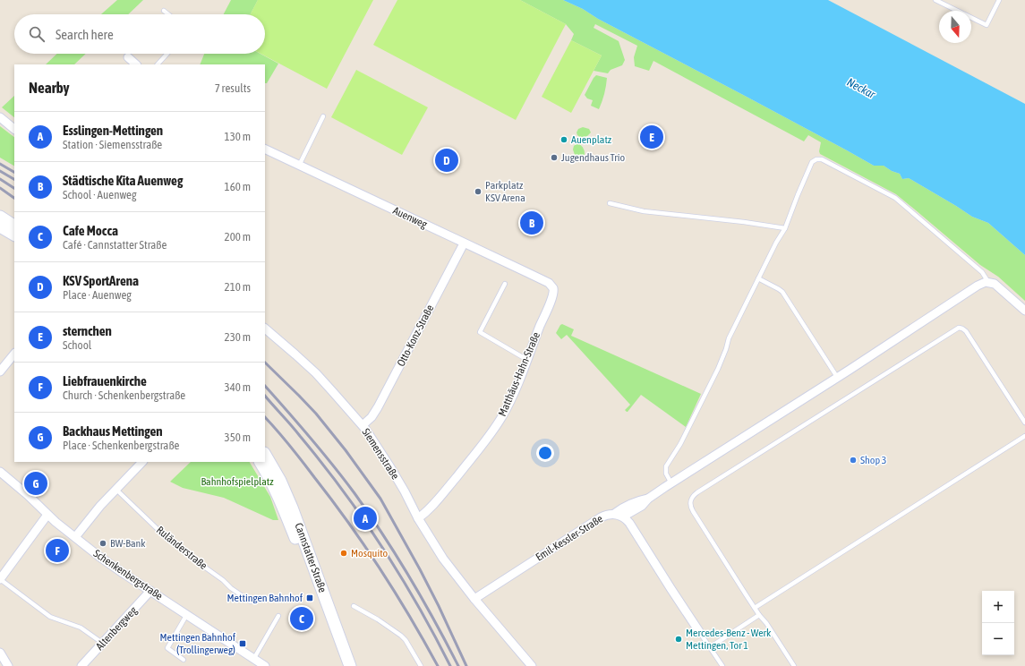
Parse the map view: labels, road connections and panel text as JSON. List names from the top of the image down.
{
  "streets": {
    "main road": ["Cannstatter Straße"],
    "street": [
      "Auenweg",
      "Otto-Konz-Straße",
      "Matthäus-Hahn-Straße",
      "Siemensstraße",
      "Emil-Kessler-Straße",
      "Schenkenbergstraße",
      "Altenbergweg"
    ],
    "lane": ["Ruländerstraße"]
  },
  "crossings": [
    ["Auenweg", "Otto-Konz-Straße"],
    ["Auenweg", "Matthäus-Hahn-Straße"],
    ["Otto-Konz-Straße", "Siemensstraße"],
    ["Matthäus-Hahn-Straße", "Siemensstraße"],
    ["Siemensstraße", "Emil-Kessler-Straße"],
    ["Schenkenbergstraße", "Altenbergweg"]
  ],
  "water": ["Neckar"],
  "parks": ["Bahnhofspielplatz"],
  "places": {
    "other": [
      "Auenplatz",
      "Jugendhaus Trio",
      "Parkplatz KSV Arena",
      "Shop 3",
      "BW-Bank",
      "Mosquito",
      "Mercedes-Benz - Werk Mettingen, Tor 1"
    ],
    "transit": ["Mettingen Bahnhof", "Mettingen Bahnhof (Trollingerweg)"]
  },
  "north": "bottom",
  "page": {
    "search": "Search here",
    "heading": ["Nearby", "7 results"],
    "list": [
      {
        "mark": "A",
        "name": "Esslingen-Mettingen",
        "note": "Station · Siemensstraße",
        "value": "130 m"
      },
      {
        "mark": "B",
        "name": "Städtische Kita Auenweg",
        "note": "School · Auenweg",
        "value": "160 m"
      },
      {
        "mark": "C",
        "name": "Cafe Mocca",
        "note": "Café · Cannstatter Straße",
        "value": "200 m"
      },
      {
        "mark": "D",
        "name": "KSV SportArena",
        "note": "Place · Auenweg",
        "value": "210 m"
      },
      {
        "mark": "E",
        "name": "sternchen",
        "note": "School",
        "value": "230 m"
      },
      {
        "mark": "F",
        "name": "Liebfrauenkirche",
        "note": "Church · Schenkenbergstraße",
        "value": "340 m"
      },
      {
        "mark": "G",
        "name": "Backhaus Mettingen",
        "note": "Place · Schenkenbergstraße",
        "value": "350 m"
      }
    ],
    "pins": [
      "E",
      "D",
      "B",
      "G",
      "A",
      "F",
      "C"
    ],
    "map_buttons": ["+", "−"]
  }
}
